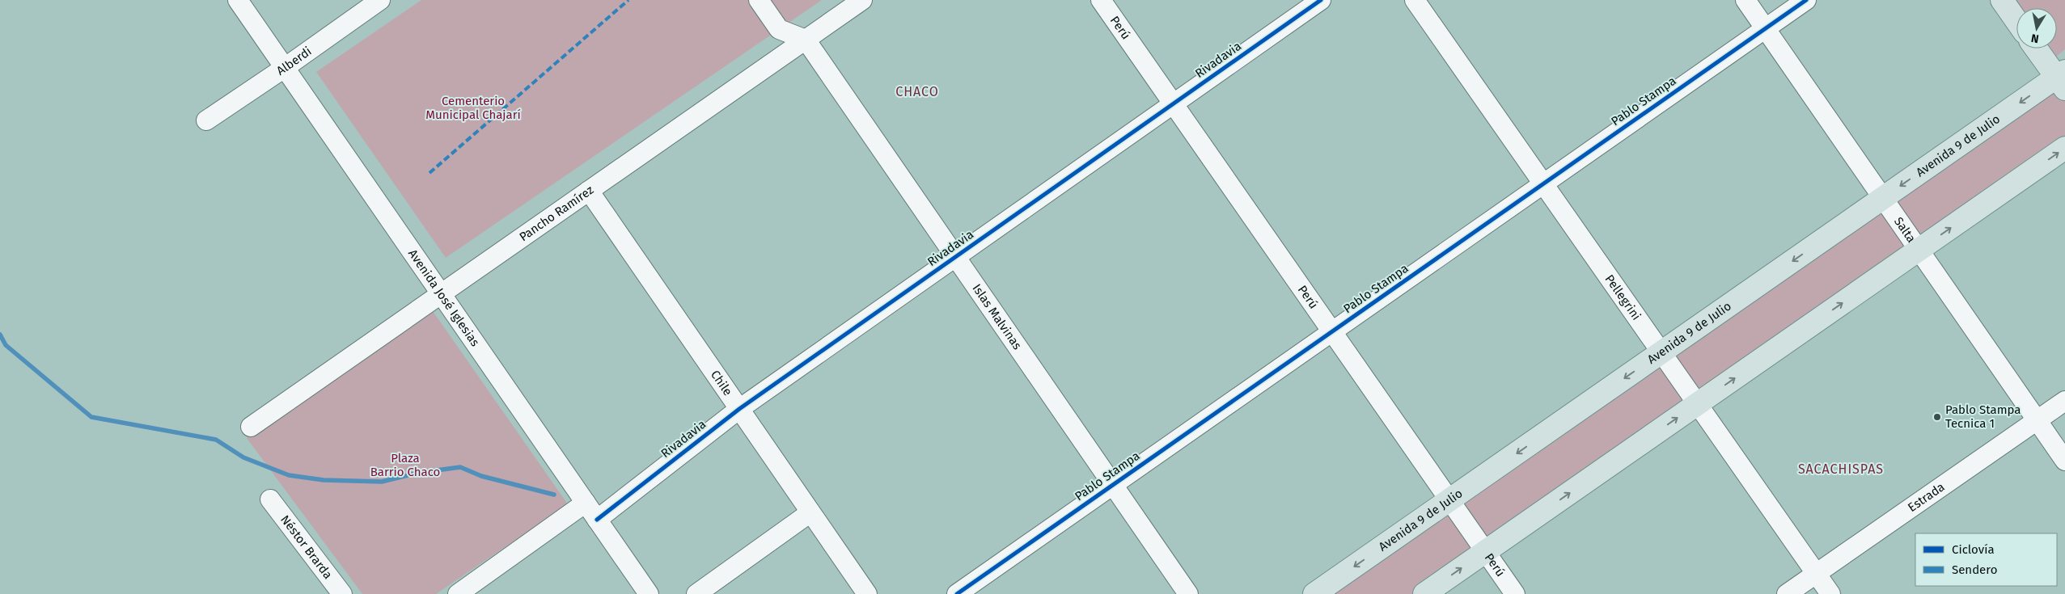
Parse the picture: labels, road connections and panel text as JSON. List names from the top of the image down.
{
  "streets": {
    "main road": ["Avenida 9 de Julio"],
    "street": [
      "Perú",
      "Rivadavia",
      "Alberdi",
      "Pablo Stampa",
      "Pancho Ramírez",
      "Salta",
      "Pellegrini",
      "Avenida José Iglesias",
      "Islas Malvinas",
      "Chile",
      "Estrada",
      "Néstor Brarda"
    ]
  },
  "crossings": [
    ["Perú", "Rivadavia"],
    ["Perú", "Pablo Stampa"],
    ["Perú", "Avenida 9 de Julio"],
    ["Rivadavia", "Avenida José Iglesias"],
    ["Rivadavia", "Islas Malvinas"],
    ["Rivadavia", "Chile"],
    ["Alberdi", "Avenida José Iglesias"],
    ["Pablo Stampa", "Salta"],
    ["Pablo Stampa", "Pellegrini"],
    ["Pablo Stampa", "Islas Malvinas"],
    ["Avenida 9 de Julio", "Salta"],
    ["Avenida 9 de Julio", "Pellegrini"],
    ["Pancho Ramírez", "Avenida José Iglesias"],
    ["Pancho Ramírez", "Islas Malvinas"],
    ["Pancho Ramírez", "Chile"],
    ["Salta", "Estrada"],
    ["Pellegrini", "Estrada"]
  ],
  "districts": ["CHACO", "SACACHISPAS"],
  "parks": ["Cementerio Municipal Chajarí", "Plaza Barrio Chaco"],
  "places": ["Pablo Stampa Tecnica 1"],
  "legend": ["Ciclovía", "Sendero"],
  "north": "bottom"
}
